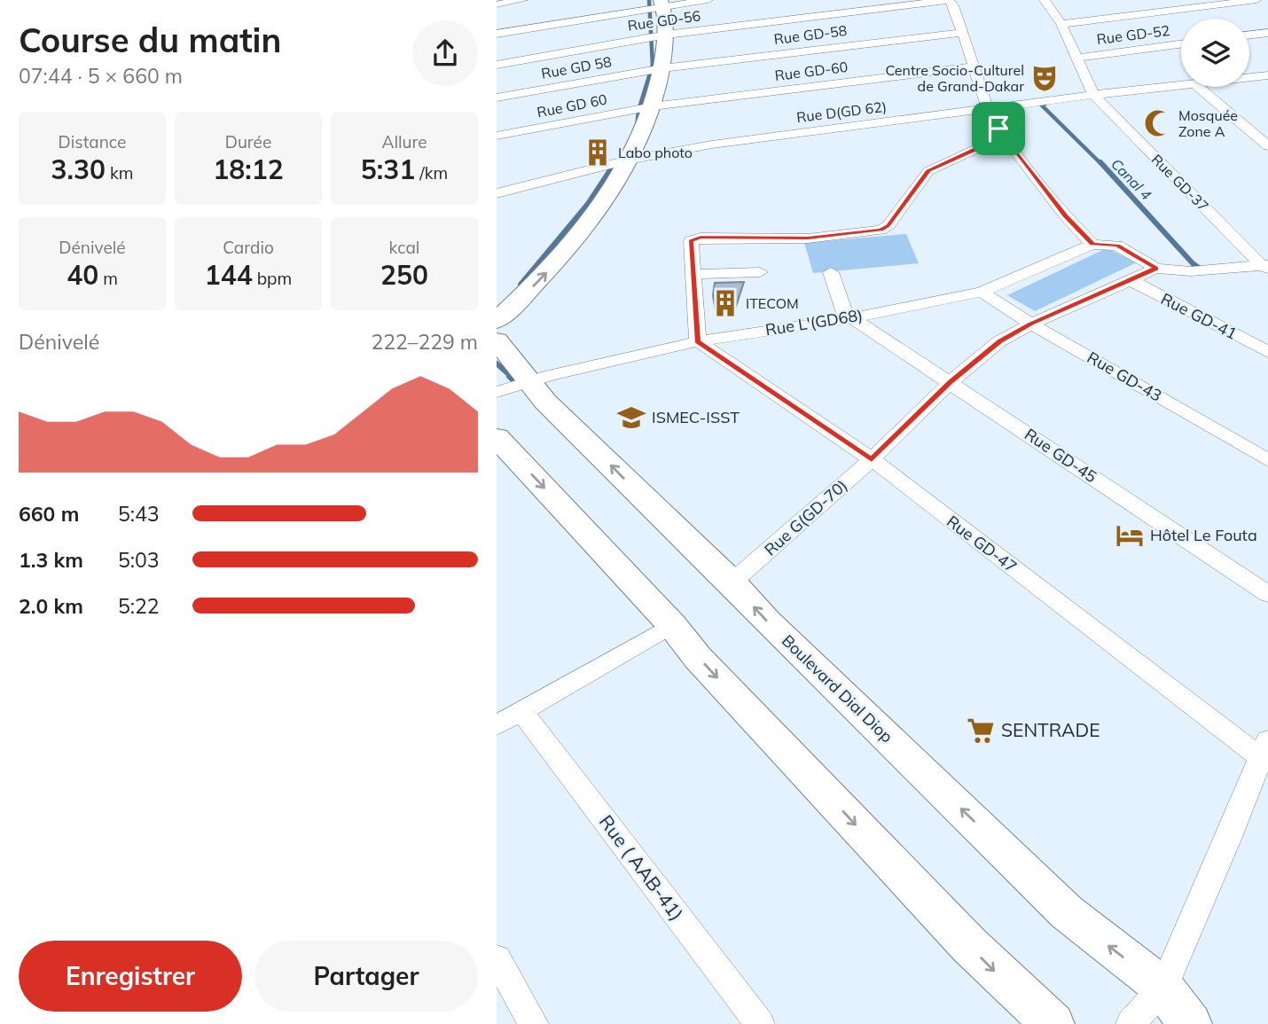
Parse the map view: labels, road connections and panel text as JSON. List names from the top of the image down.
{
  "streets": {
    "main road": ["Boulevard Dial Diop"],
    "street": [
      "Rue GD-56",
      "Rue GD-58",
      "Rue GD-52",
      "Rue GD 58",
      "Rue GD-60",
      "Rue GD 60",
      "Rue D(GD 62)",
      "Rue GD-37",
      "Rue GD-41",
      "Rue L'(GD68)",
      "Rue GD-43",
      "Rue GD-45",
      "Rue G(GD-70)",
      "Rue GD-47",
      "Rue ( AAB-41)"
    ]
  },
  "crossings": [
    ["Rue GD-58", "Rue GD 58"],
    ["Rue GD-60", "Rue GD 60"],
    ["Rue D(GD 62)", "Rue GD-37"],
    ["Rue GD-41", "Rue G(GD-70)"],
    ["Rue L'(GD68)", "Rue GD-43"],
    ["Rue L'(GD68)", "Rue GD-45"],
    ["Rue L'(GD68)", "Rue GD-47"],
    ["Rue L'(GD68)", "Boulevard Dial Diop"],
    ["Rue GD-43", "Rue G(GD-70)"],
    ["Rue GD-45", "Rue G(GD-70)"],
    ["Rue G(GD-70)", "Rue GD-47"],
    ["Rue G(GD-70)", "Boulevard Dial Diop"]
  ],
  "water": ["Canal 4"],
  "places": {
    "theatre": ["Centre Socio-Culturel de Grand-Dakar"],
    "mosque": ["Mosquée Zone A"],
    "building": ["Labo photo", "ITECOM"],
    "school or university": ["ISMEC-ISST"],
    "hotel": ["Hôtel Le Fouta"],
    "supermarket": ["SENTRADE"]
  },
  "page": {
    "heading": ["Course du matin", "07:44 · 5 × 660 m"],
    "stats": [
      ["Distance", "3.30 km"],
      ["Durée", "18:12"],
      ["Allure", "5:31 /km"],
      ["Dénivelé", "40 m"],
      ["Cardio", "144 bpm"],
      ["kcal", "250"]
    ],
    "chart": ["Dénivelé", "222–229 m"],
    "list": [
      {
        "name": "660 m",
        "note": "5:43"
      },
      {
        "name": "1.3 km",
        "note": "5:03"
      },
      {
        "name": "2.0 km",
        "note": "5:22"
      }
    ],
    "buttons": ["Enregistrer", "Partager"]
  }
}
